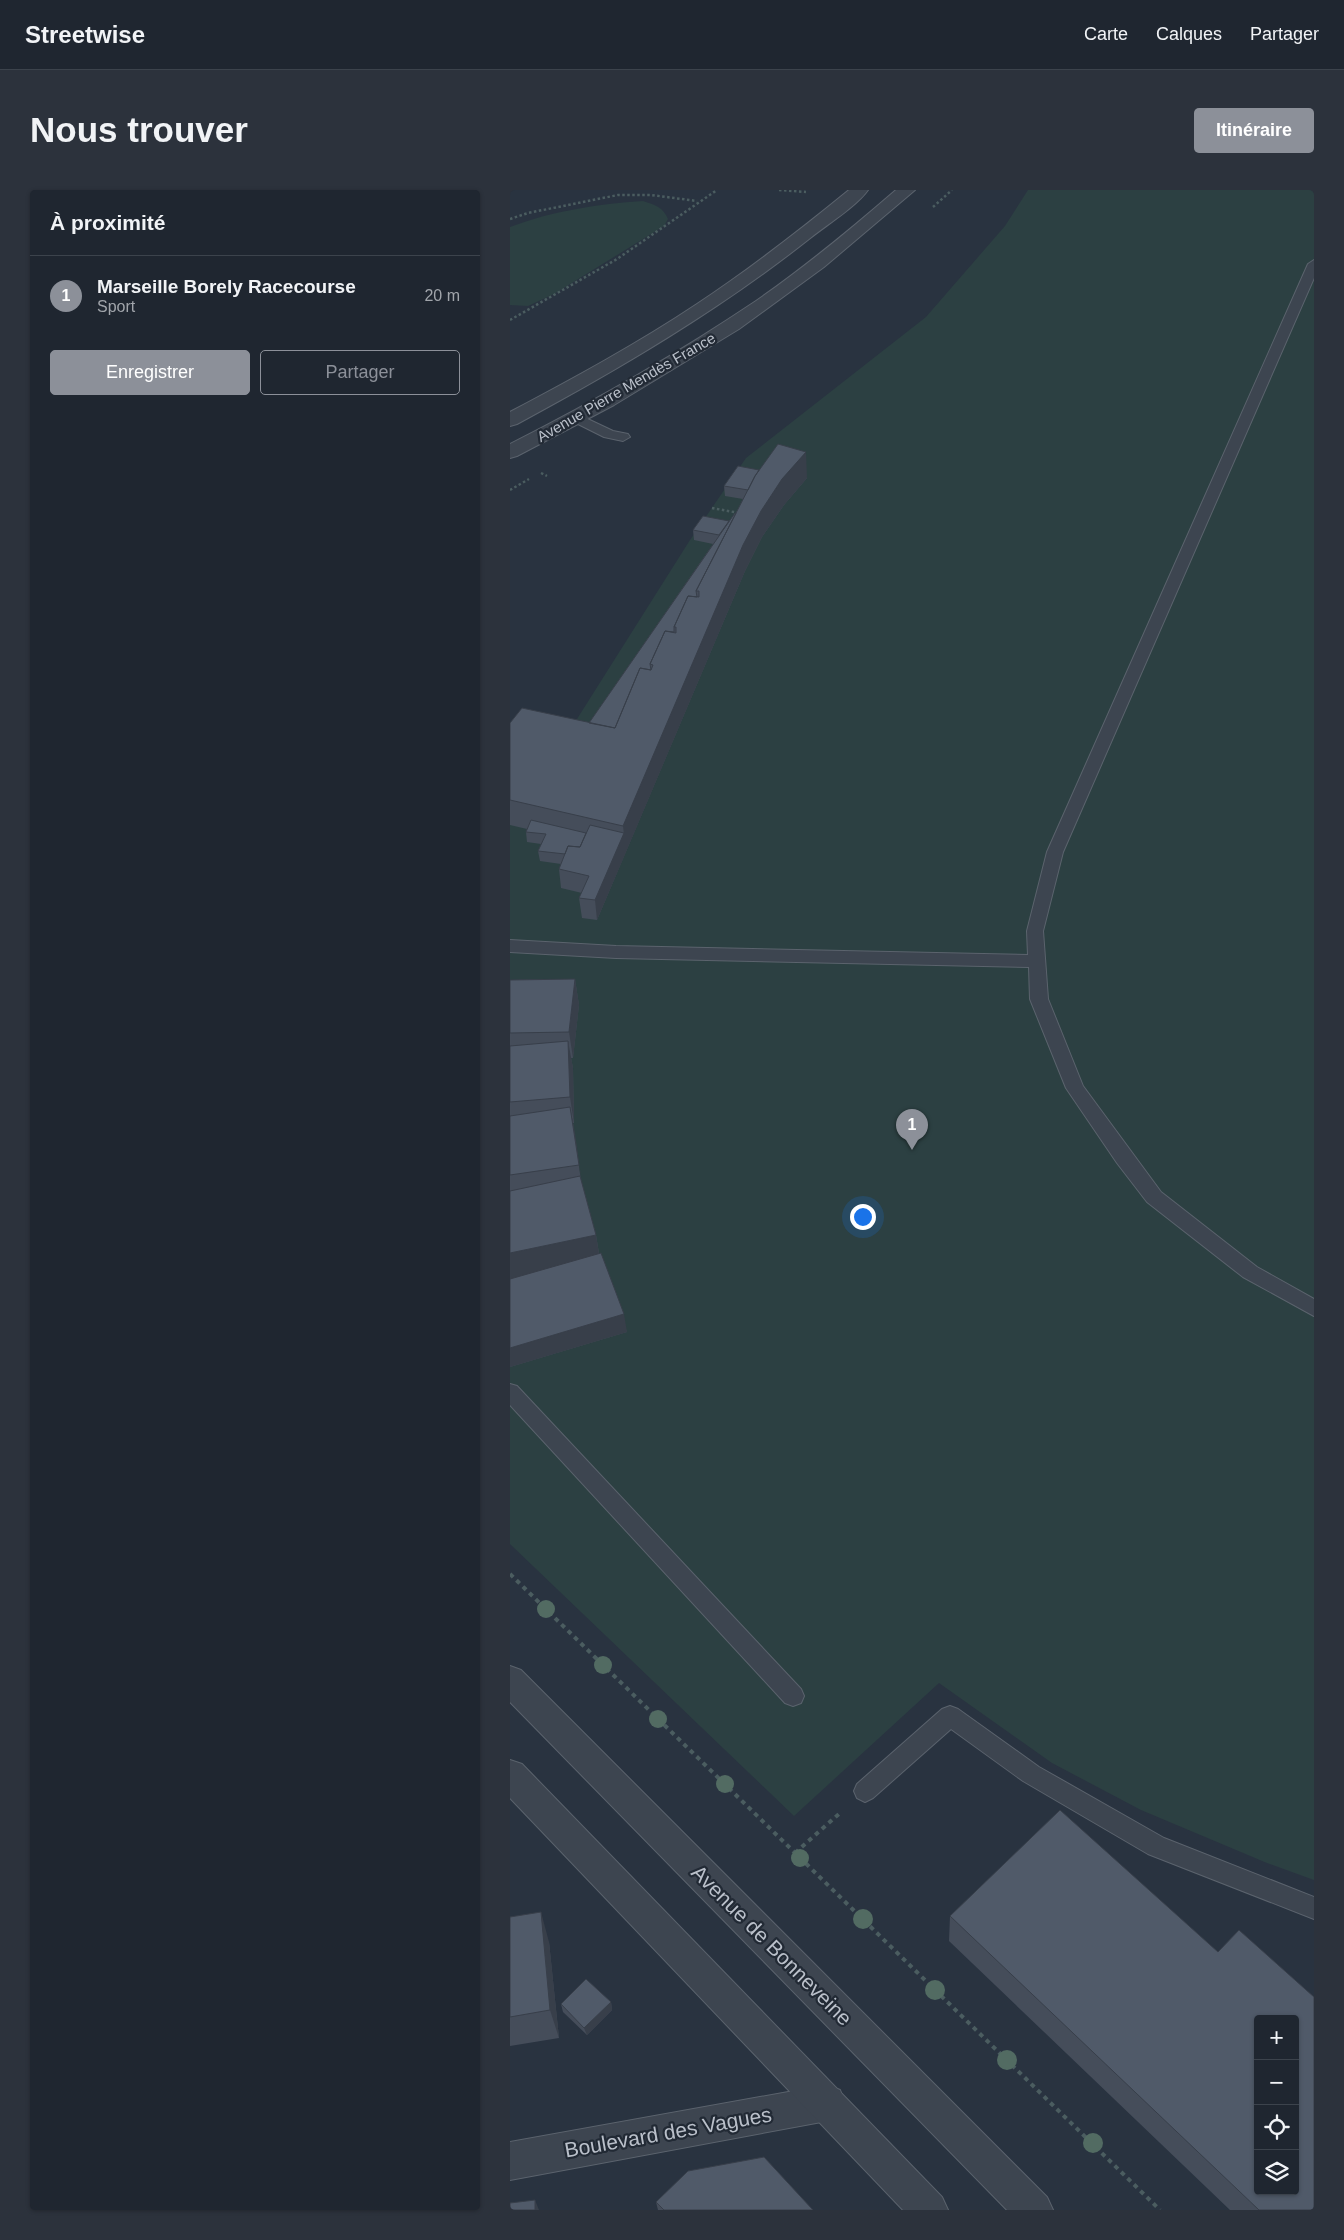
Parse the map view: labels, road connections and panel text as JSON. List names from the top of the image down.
{
  "streets": {
    "street": ["Avenue Pierre Mendès France", "Avenue de Bonneveine", "Boulevard des Vagues"]
  },
  "page": {
    "header": "Streetwise",
    "nav": ["Carte", "Calques", "Partager"],
    "buttons": [
      "Itinéraire",
      ["Enregistrer", "Partager"]
    ],
    "title": "Nous trouver",
    "heading": "À proximité",
    "list": [
      {
        "mark": "1",
        "name": "Marseille Borely Racecourse",
        "note": "Sport",
        "value": "20 m"
      }
    ],
    "pins": "1",
    "map_buttons": ["+", "−"]
  }
}
